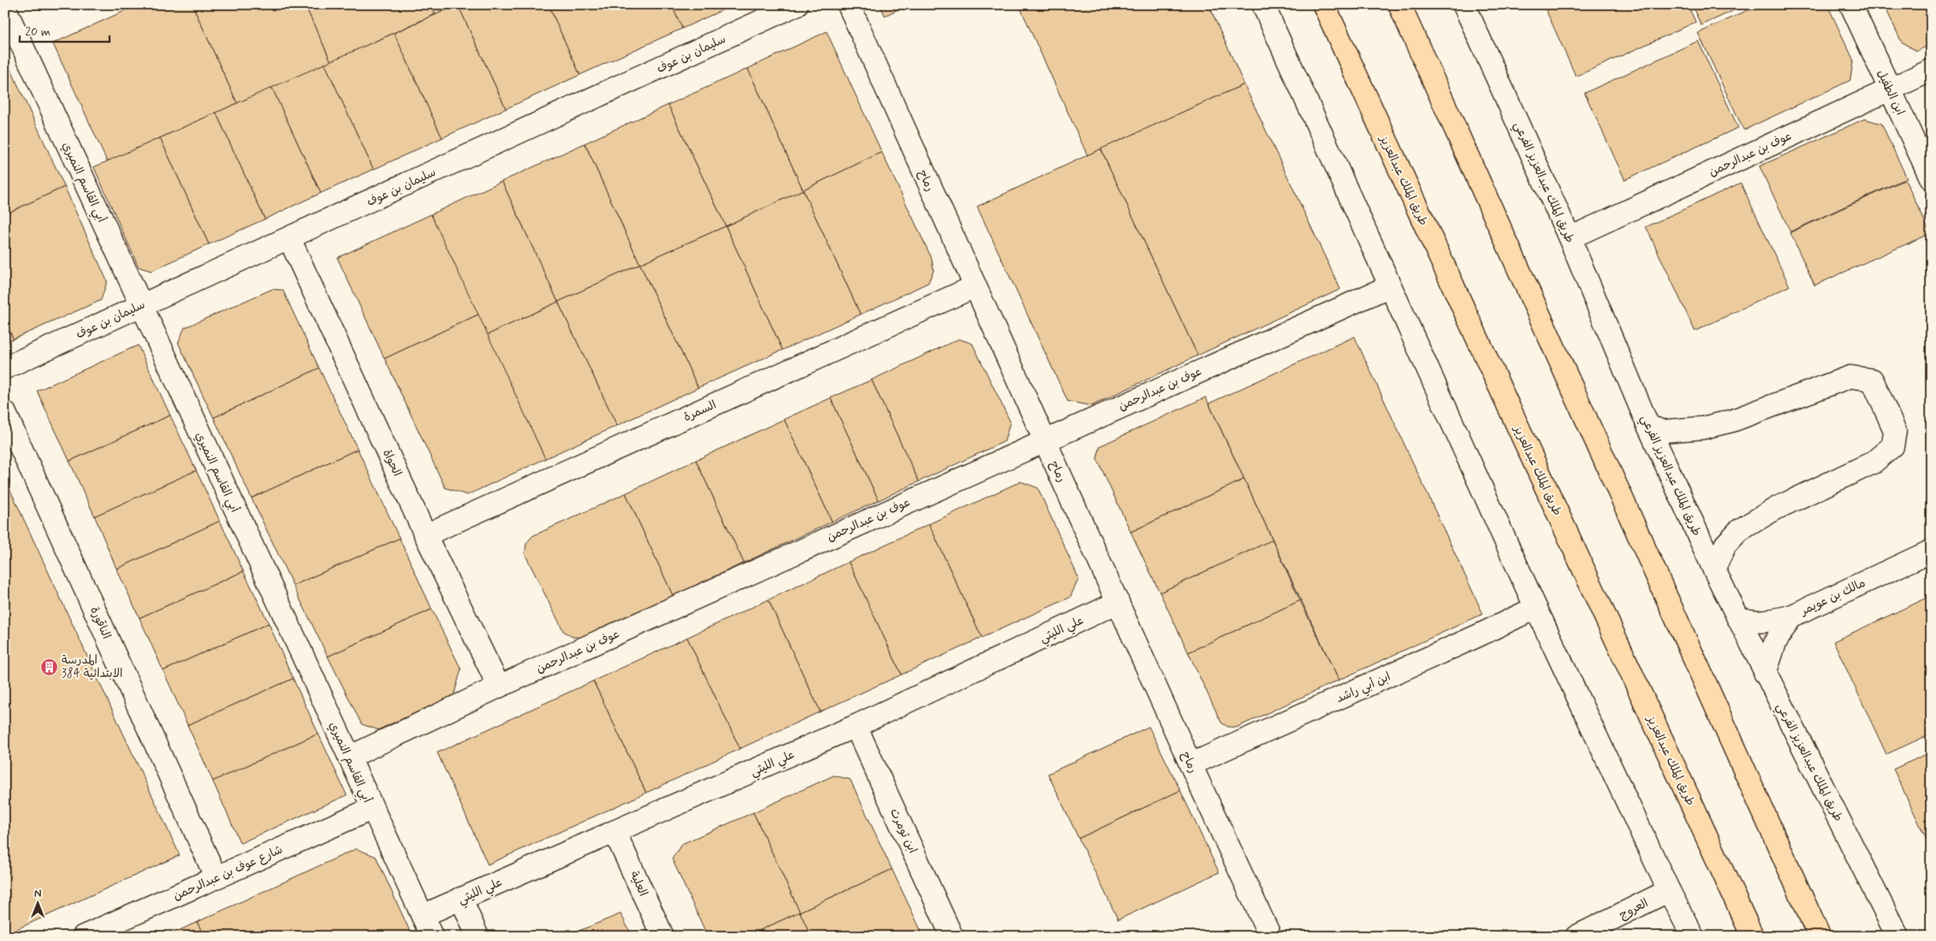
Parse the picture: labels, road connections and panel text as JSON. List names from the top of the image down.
{
  "streets": {
    "main road": ["طريق الملك عبدالعزيز"],
    "street": [
      "سليمان بن عوف",
      "ابن الطفيل",
      "عوف بن عبدالرحمن",
      "رماح",
      "أبي القاسم النميري",
      "طريق الملك عبدالعزيز الفرعي",
      "السمرة",
      "الحواة",
      "مالك بن عويمر",
      "الناقورة",
      "علي الليثي",
      "ابن أبي راشد",
      "ابن تومرت",
      "شارع عوف بن عبدالرحمن",
      "العلية",
      "العروج"
    ]
  },
  "crossings": [
    ["سليمان بن عوف", "أبي القاسم النميري"],
    ["سليمان بن عوف", "الحواة"],
    ["ابن الطفيل", "عوف بن عبدالرحمن"],
    ["عوف بن عبدالرحمن", "رماح"],
    ["عوف بن عبدالرحمن", "أبي القاسم النميري"],
    ["عوف بن عبدالرحمن", "طريق الملك عبدالعزيز الفرعي"],
    ["عوف بن عبدالرحمن", "الحواة"],
    ["رماح", "السمرة"],
    ["رماح", "علي الليثي"],
    ["رماح", "ابن أبي راشد"],
    ["أبي القاسم النميري", "علي الليثي"],
    ["أبي القاسم النميري", "شارع عوف بن عبدالرحمن"],
    ["طريق الملك عبدالعزيز الفرعي", "مالك بن عويمر"],
    ["السمرة", "الحواة"],
    ["الناقورة", "شارع عوف بن عبدالرحمن"],
    ["علي الليثي", "ابن تومرت"],
    ["علي الليثي", "العلية"]
  ],
  "places": {
    "building": ["المدرسة الابتدائية 384"]
  },
  "scale_bar": "20 m",
  "north": "top"
}
